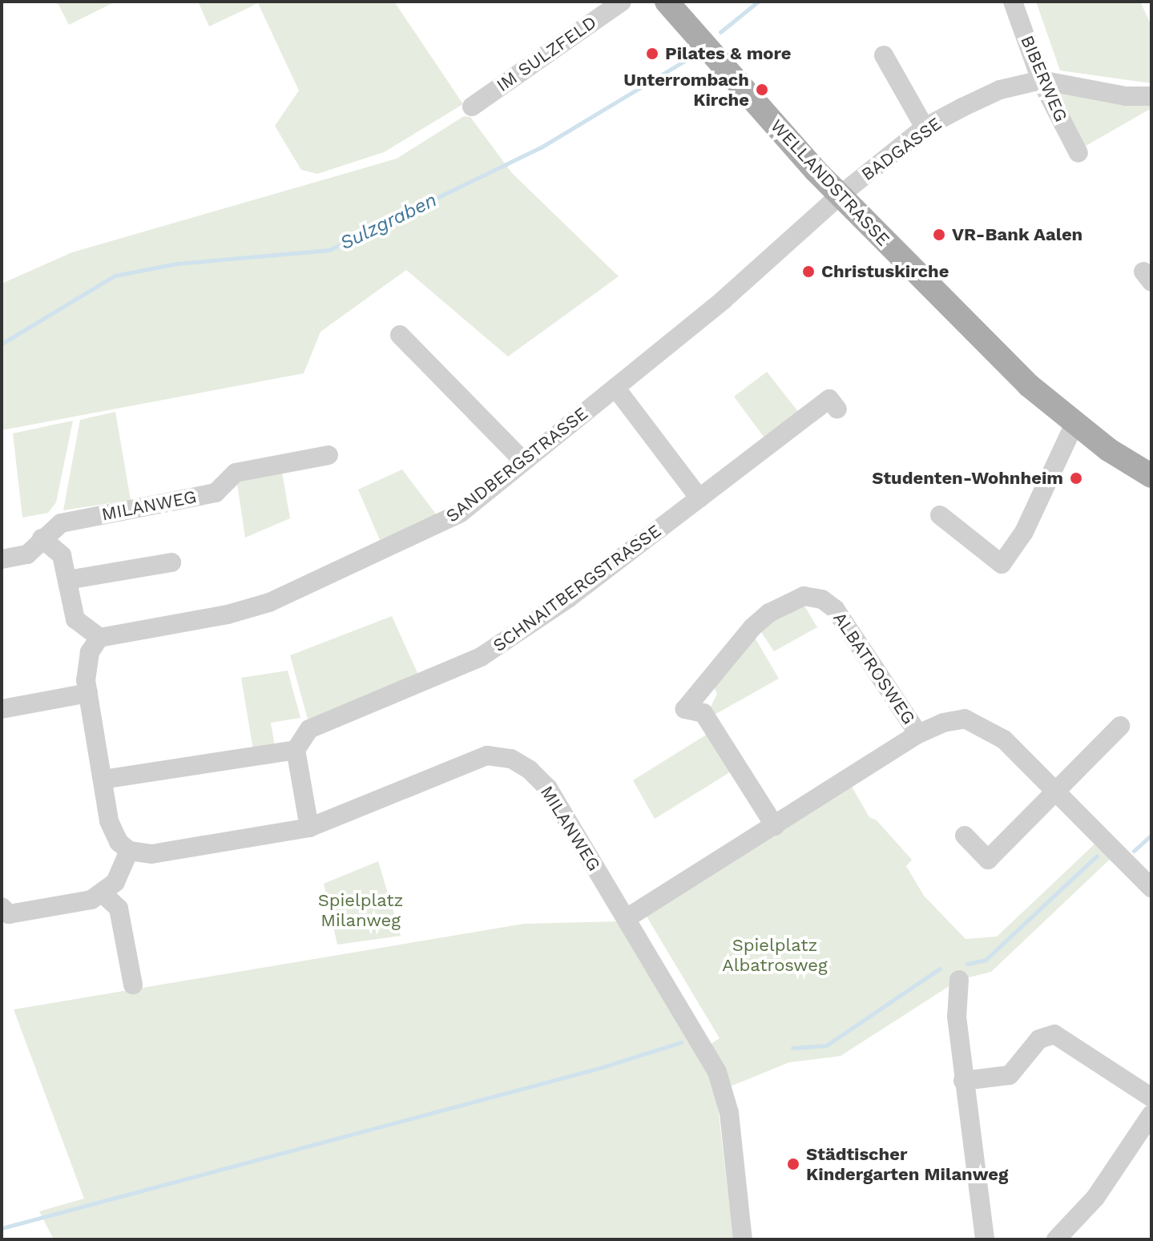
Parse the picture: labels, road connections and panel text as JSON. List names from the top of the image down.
{
  "streets": {
    "main road": ["WELLANDSTRASSE"],
    "street": [
      "IM SULZFELD",
      "BIBERWEG",
      "BADGASSE",
      "SANDBERGSTRASSE",
      "MILANWEG",
      "SCHNAITBERGSTRASSE",
      "ALBATROSWEG"
    ]
  },
  "crossings": [
    ["BIBERWEG", "BADGASSE"],
    ["BADGASSE", "WELLANDSTRASSE"],
    ["BADGASSE", "SANDBERGSTRASSE"],
    ["WELLANDSTRASSE", "SANDBERGSTRASSE"],
    ["MILANWEG", "ALBATROSWEG"]
  ],
  "water": ["Sulzgraben"],
  "parks": ["Spielplatz Milanweg", "Spielplatz Albatrosweg"],
  "places": [
    "Pilates & more",
    "Unterrombach Kirche",
    "VR-Bank Aalen",
    "Christuskirche",
    "Studenten-Wohnheim",
    "Städtischer Kindergarten Milanweg"
  ]
}
